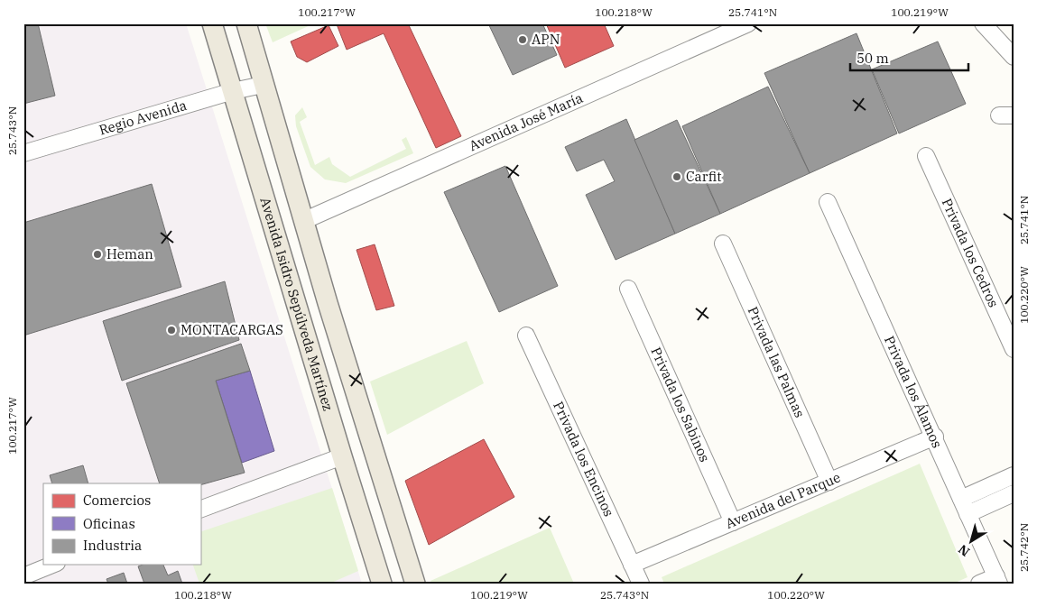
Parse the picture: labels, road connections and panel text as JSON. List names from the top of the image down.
{
  "streets": {
    "main road": ["Avenida Isidro Sepúlveda Martínez"],
    "street": [
      "Regio Avenida",
      "Avenida José María",
      "Privada los Cedros",
      "Privada las Palmas",
      "Privada los Álamos",
      "Privada los Sabinos",
      "Privada los Encinos",
      "Avenida del Parque"
    ]
  },
  "crossings": [
    ["Regio Avenida", "Avenida Isidro Sepúlveda Martínez"],
    ["Privada las Palmas", "Avenida del Parque"],
    ["Privada los Álamos", "Avenida del Parque"],
    ["Privada los Sabinos", "Avenida del Parque"],
    ["Privada los Encinos", "Avenida del Parque"]
  ],
  "places": [
    "APN",
    "Carfit",
    "Heman",
    "MONTACARGAS"
  ],
  "legend": ["Comercios", "Oficinas", "Industria"],
  "scale_bar": "50 m",
  "north": "bottom left",
  "coordinates": [
    "100.217°W",
    "100.218°W",
    "25.741°N",
    "100.219°W",
    "25.743°N",
    "100.220°W",
    "25.742°N"
  ]
}
